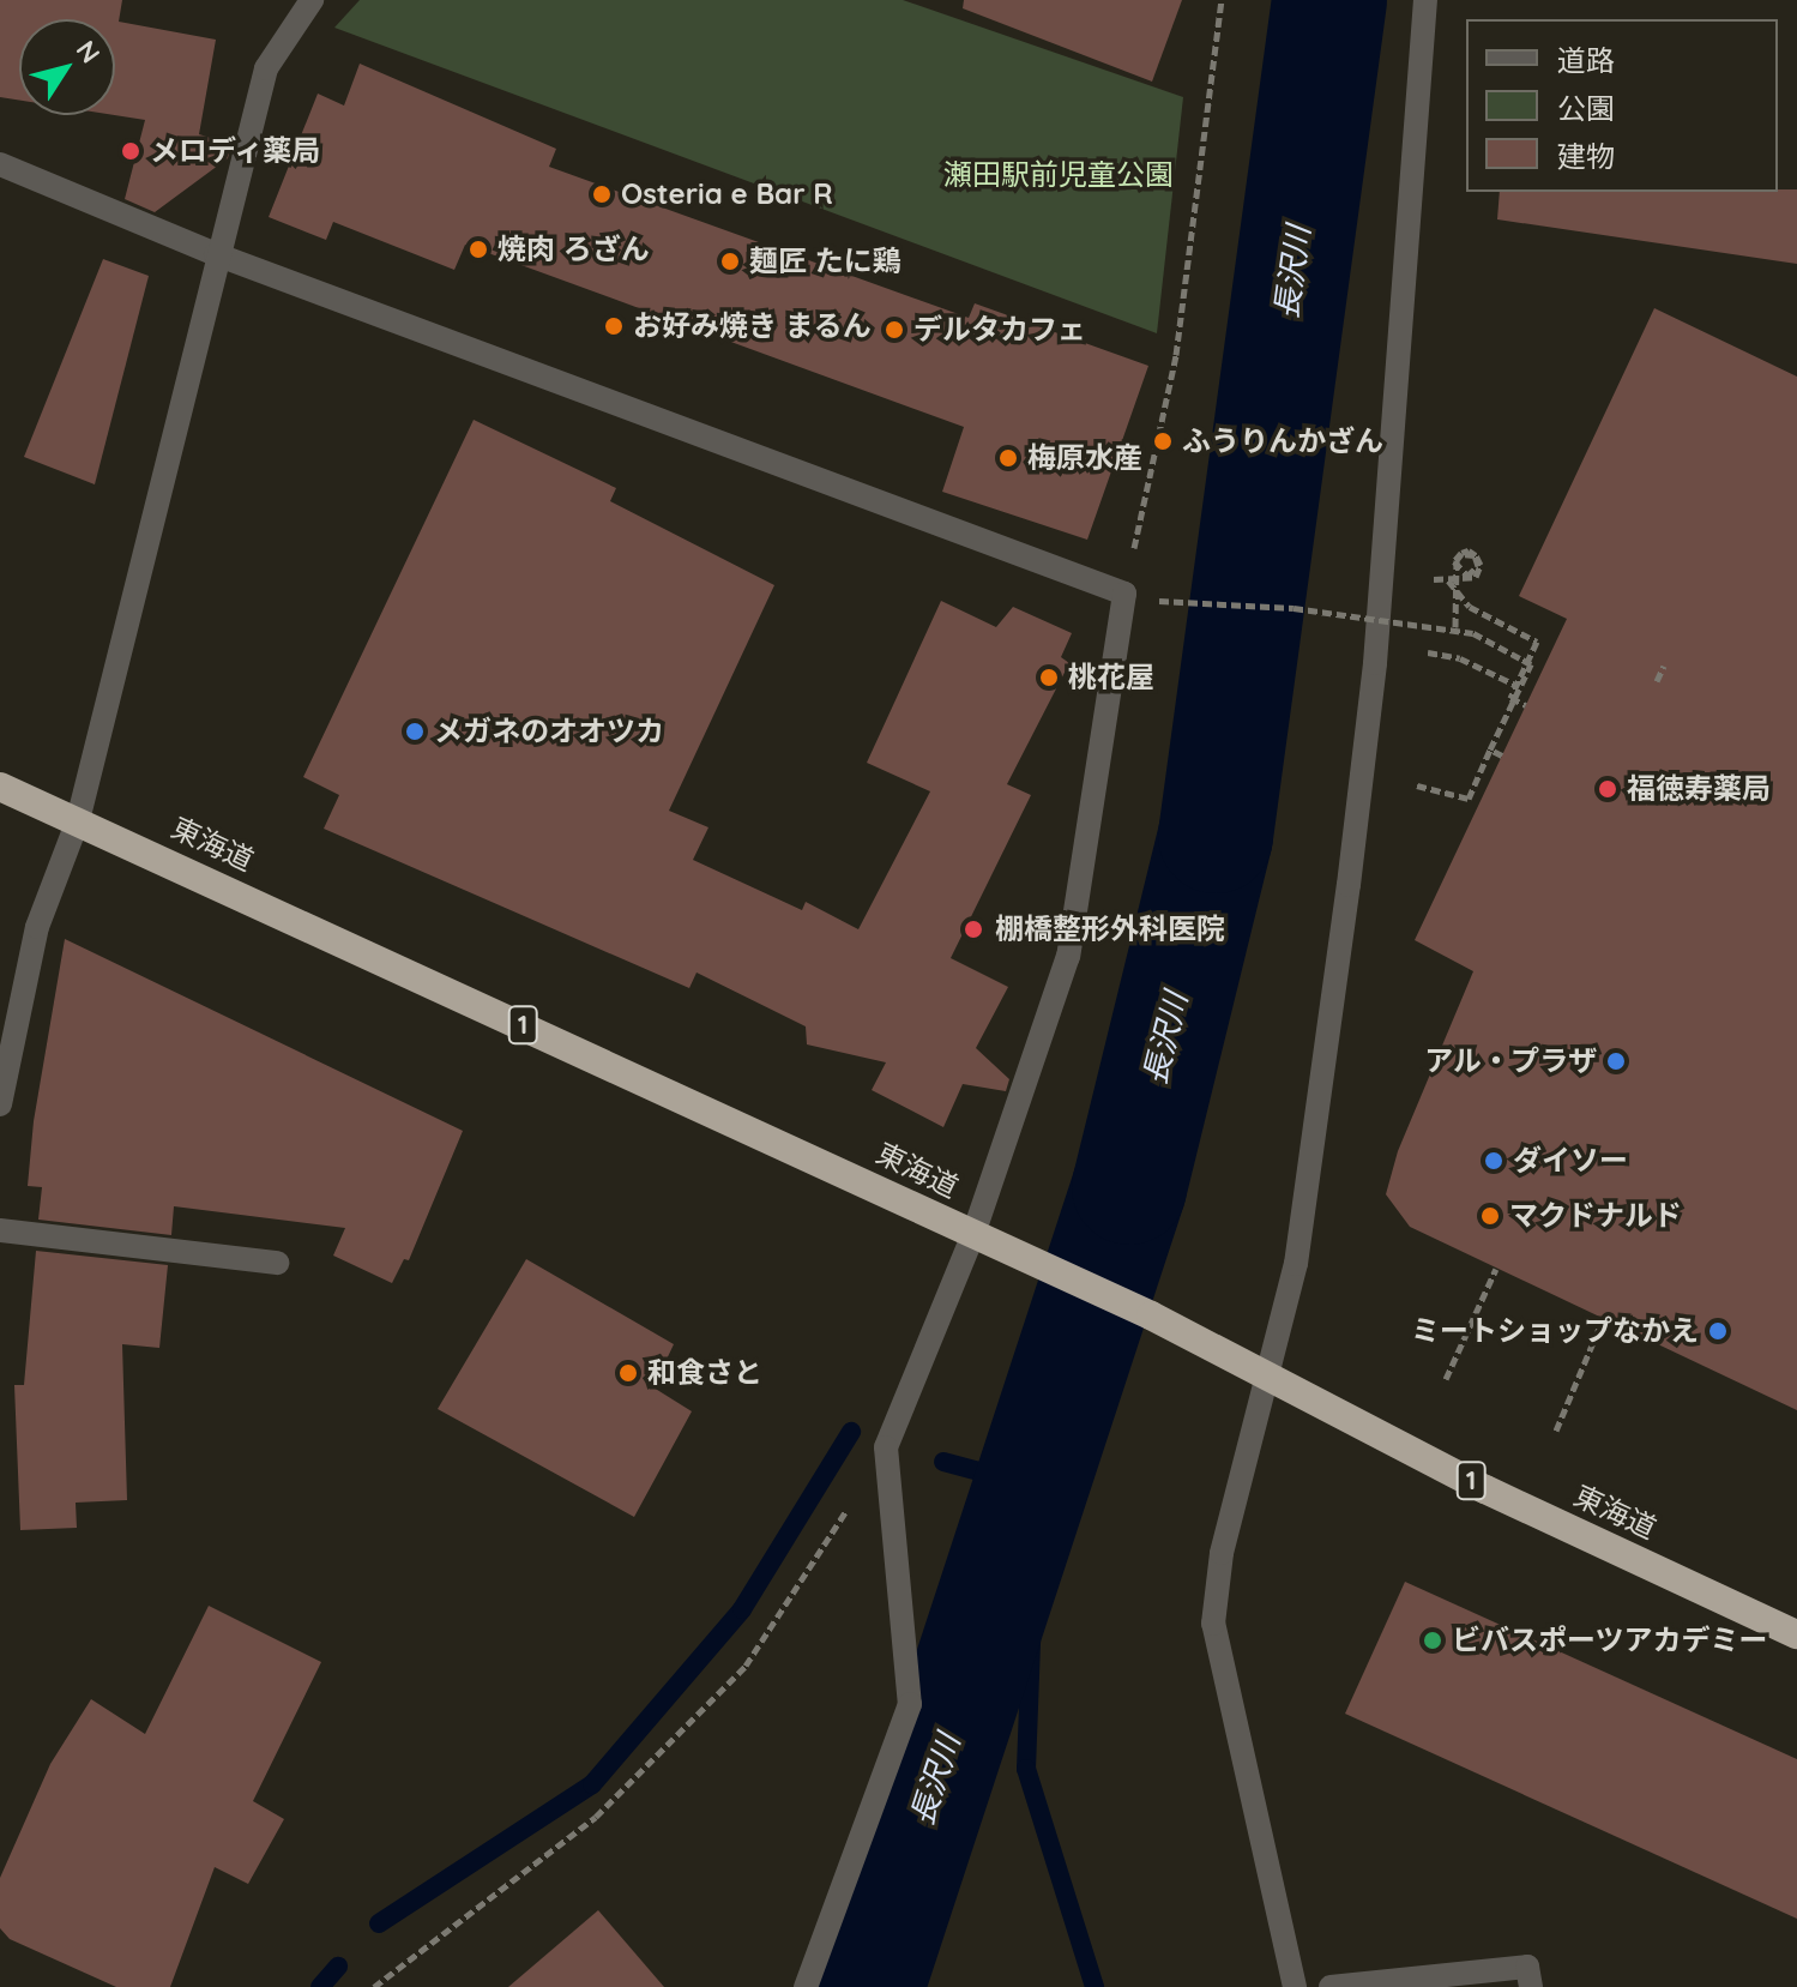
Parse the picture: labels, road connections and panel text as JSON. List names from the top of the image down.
{
  "streets": {
    "highway": ["東海道", "1"]
  },
  "water": ["長沢川"],
  "parks": ["瀬田駅前児童公園"],
  "places": [
    "メロディ薬局",
    "Osteria e Bar R",
    "焼肉 ろざん",
    "麺匠 たに鶏",
    "お好み焼き まるん",
    "デルタカフェ",
    "ふうりんかざん",
    "梅原水産",
    "桃花屋",
    "メガネのオオツカ",
    "福徳寿薬局",
    "棚橋整形外科医院",
    "アル・プラザ",
    "ダイソー",
    "マクドナルド",
    "ミートショップなかえ",
    "和食さと",
    "ビバスポーツアカデミー"
  ],
  "legend": ["道路", "公園", "建物"],
  "north": "top right"
}
